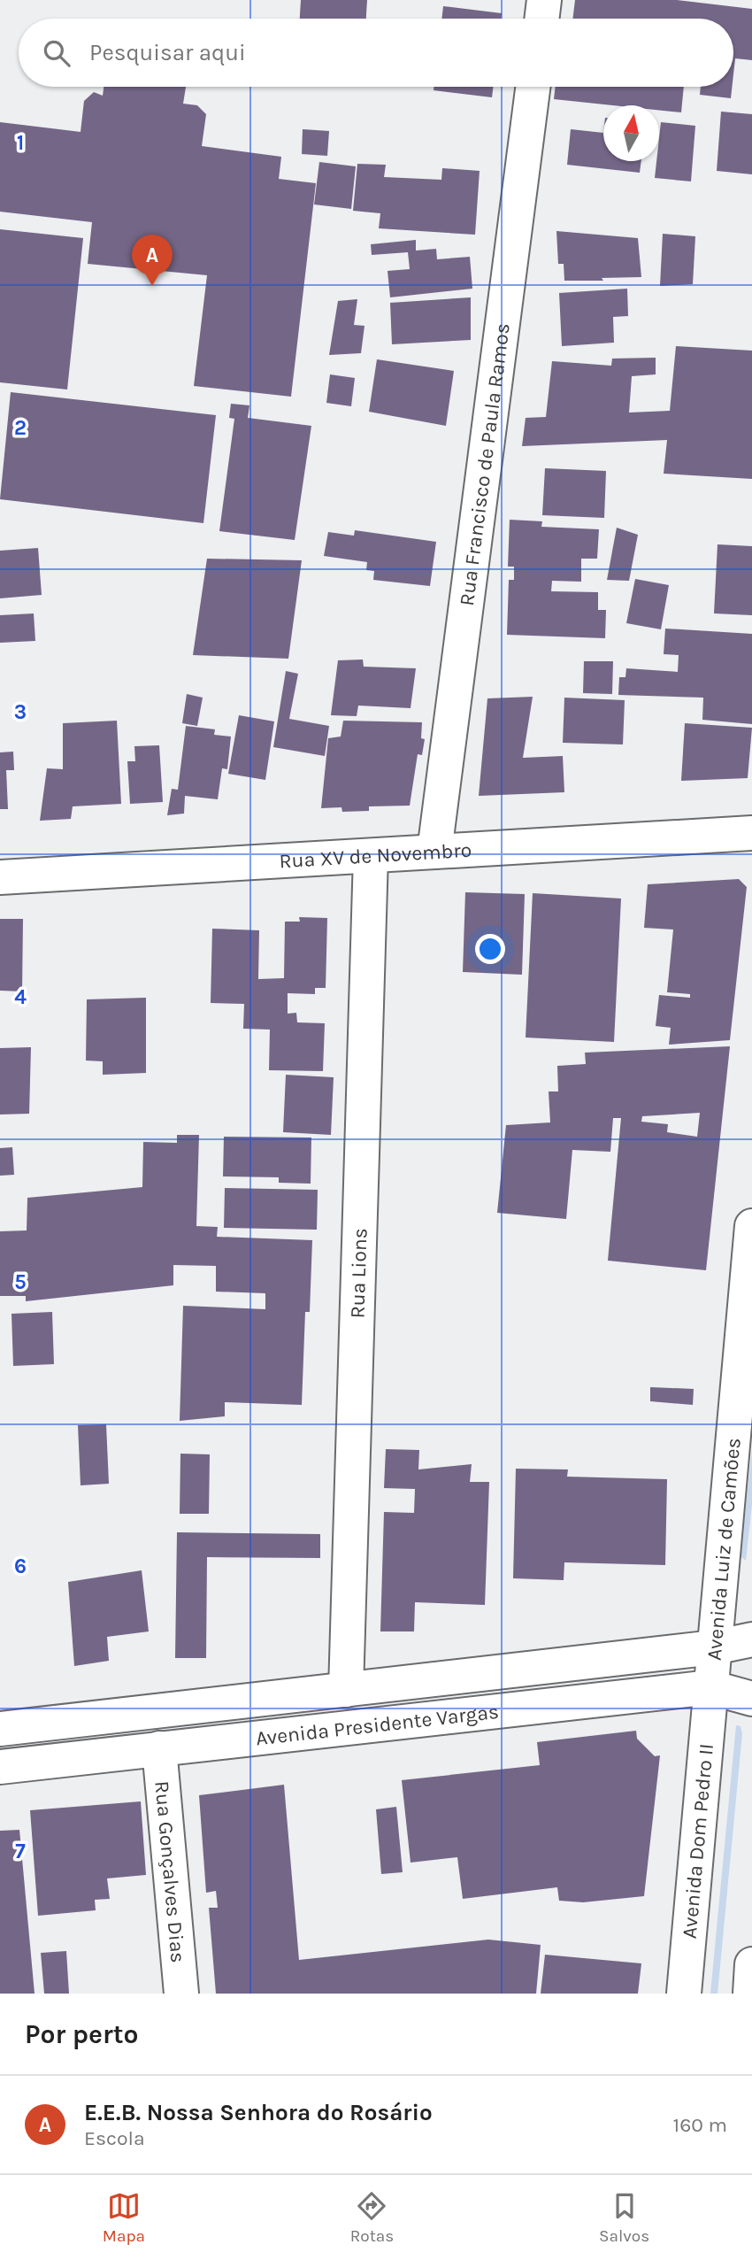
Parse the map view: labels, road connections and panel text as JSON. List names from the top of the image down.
{
  "streets": {
    "street": [
      "Rua Francisco de Paula Ramos",
      "Rua XV de Novembro",
      "Rua Lions",
      "Avenida Luiz de Camões",
      "Avenida Presidente Vargas",
      "Avenida Dom Pedro II",
      "Rua Gonçalves Dias"
    ]
  },
  "crossings": [
    ["Rua Francisco de Paula Ramos", "Rua XV de Novembro"],
    ["Rua XV de Novembro", "Rua Lions"],
    ["Rua Lions", "Avenida Presidente Vargas"],
    ["Avenida Luiz de Camões", "Avenida Presidente Vargas"],
    ["Avenida Luiz de Camões", "Avenida Dom Pedro II"],
    ["Avenida Presidente Vargas", "Avenida Dom Pedro II"],
    ["Avenida Presidente Vargas", "Rua Gonçalves Dias"]
  ],
  "north": "top",
  "page": {
    "search": "Pesquisar aqui",
    "pins": "A",
    "heading": "Por perto",
    "list": [
      {
        "mark": "A",
        "name": "E.E.B. Nossa Senhora do Rosário",
        "note": "Escola",
        "value": "160 m"
      }
    ],
    "nav": ["Mapa", "Rotas", "Salvos"]
  },
  "grid": {
    "rows": [
      "1",
      "2",
      "3",
      "4",
      "5",
      "6",
      "7"
    ]
  }
}
